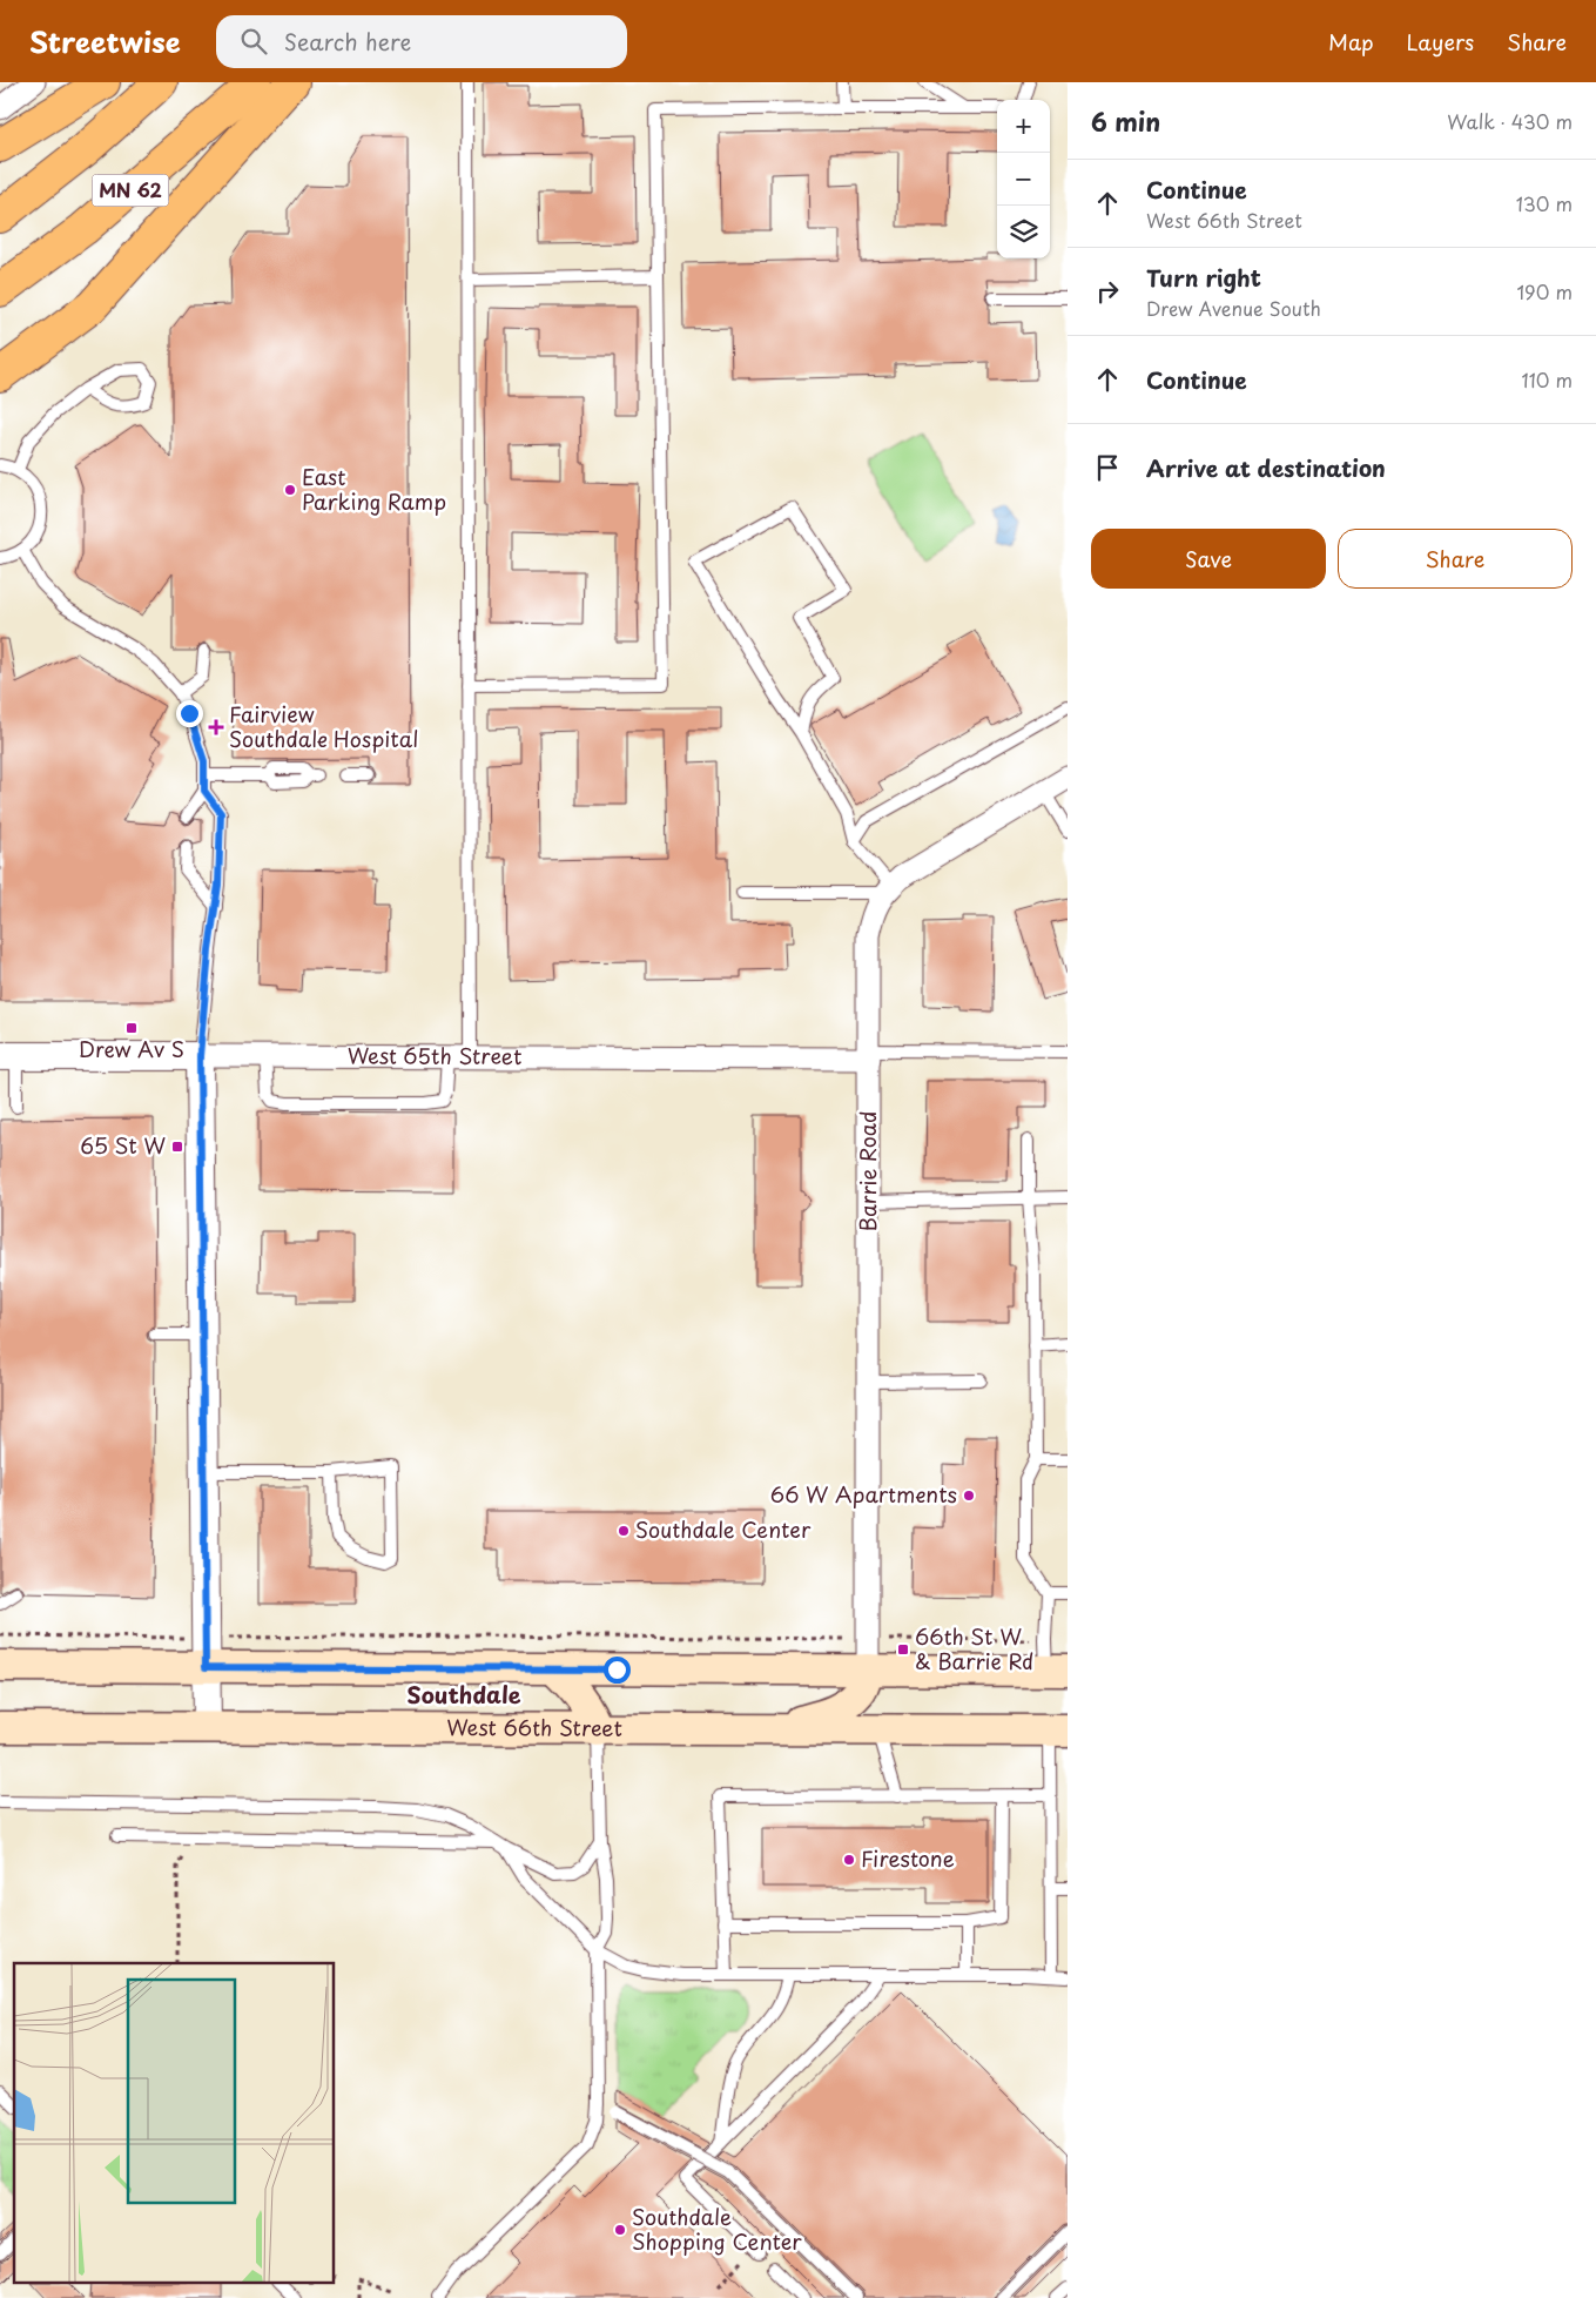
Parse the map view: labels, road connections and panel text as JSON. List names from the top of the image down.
{
  "streets": {
    "highway": ["MN 62"],
    "main road": ["West 66th Street"],
    "street": ["West 65th Street", "Barrie Road"]
  },
  "crossings": [
    ["West 65th Street", "Barrie Road"]
  ],
  "districts": ["Southdale"],
  "places": {
    "other": [
      "East Parking Ramp",
      "66 W Apartments",
      "Southdale Center",
      "Firestone",
      "Southdale Shopping Center"
    ],
    "health": ["Fairview Southdale Hospital"],
    "transit": ["Drew Av S", "65 St W", "66th St W & Barrie Rd"]
  },
  "page": {
    "header": "Streetwise",
    "search": "Search here",
    "nav": ["Map", "Layers", "Share"],
    "heading": ["6 min", "Walk · 430 m"],
    "map_buttons": ["+", "−"],
    "list": [
      ["Continue", "West 66th Street", "130 m"],
      ["Turn right", "Drew Avenue South", "190 m"],
      ["Continue", "110 m"],
      "Arrive at destination"
    ],
    "buttons": ["Save", "Share"]
  }
}
